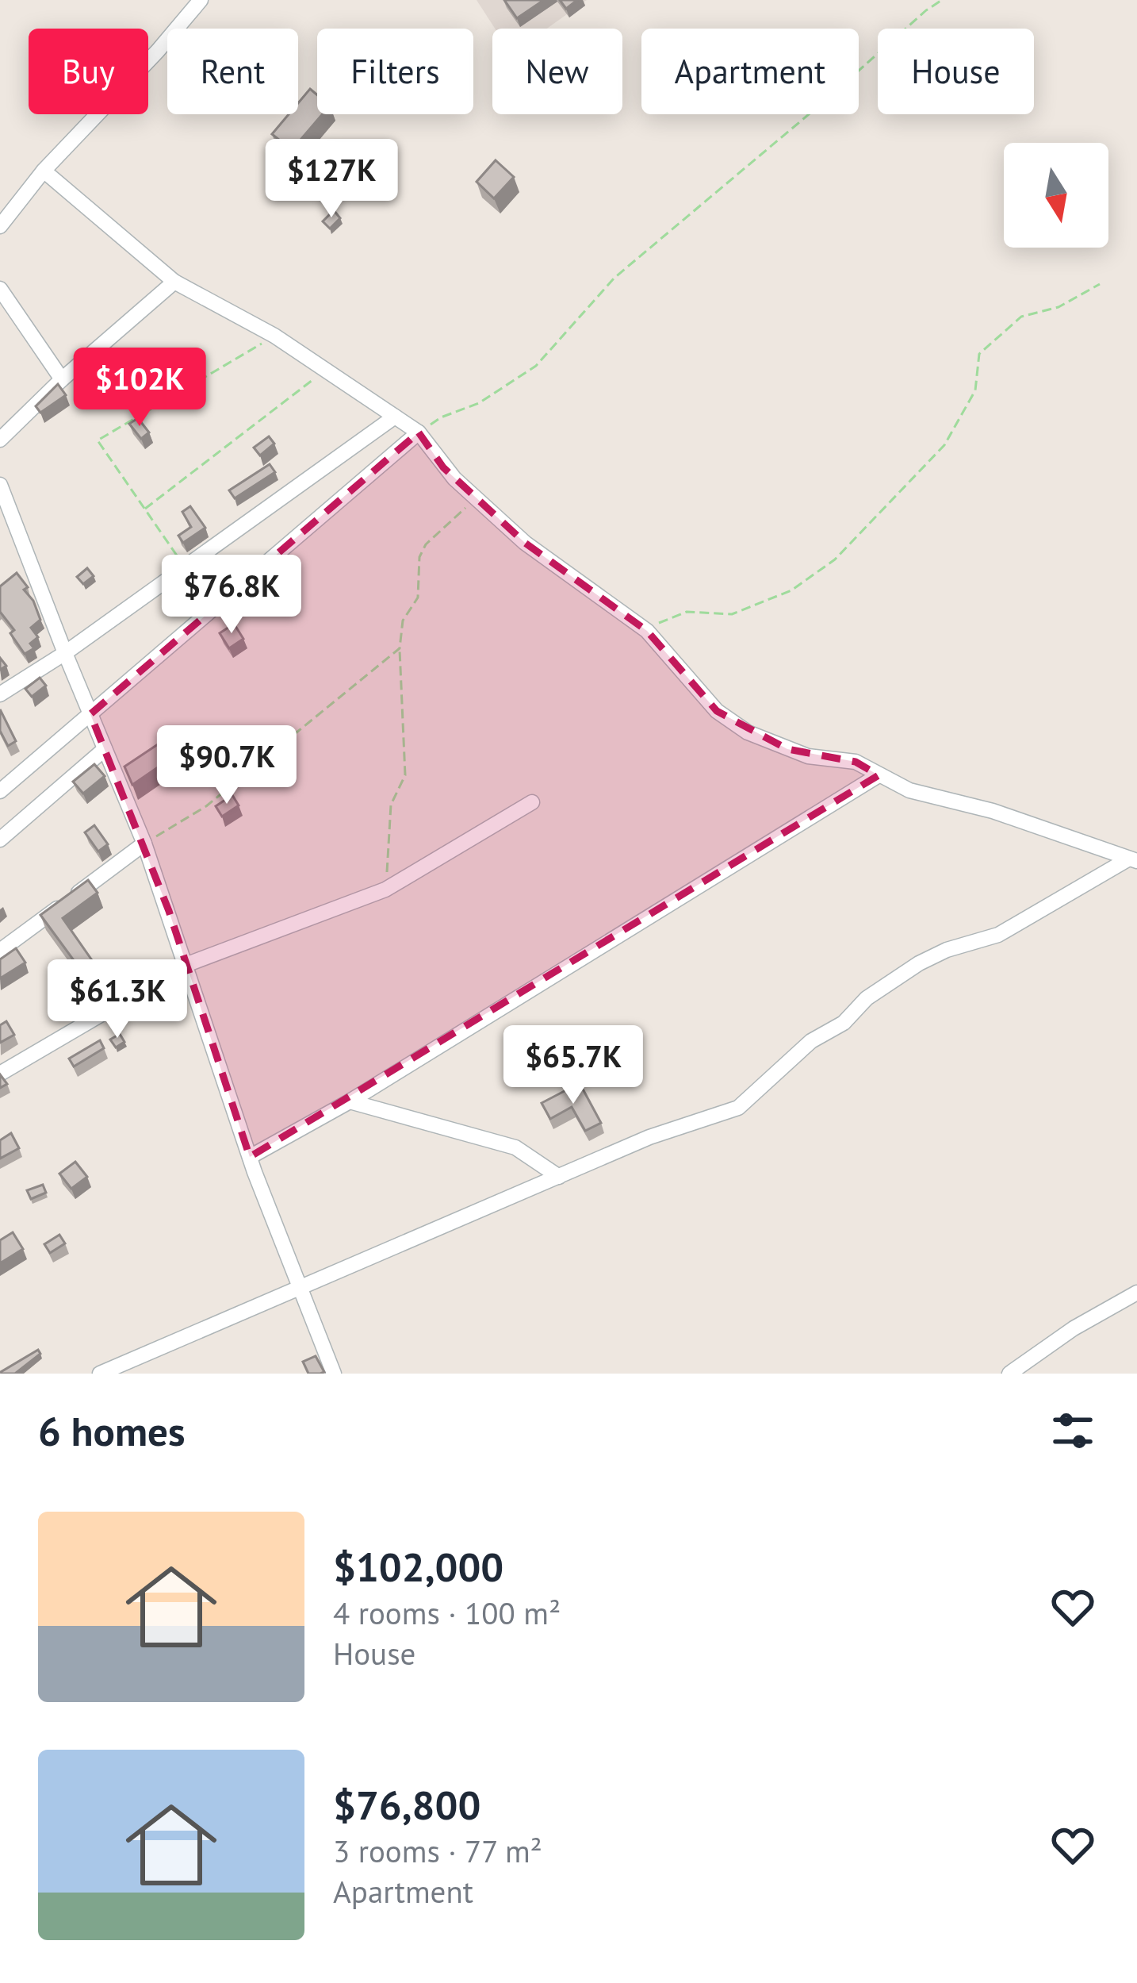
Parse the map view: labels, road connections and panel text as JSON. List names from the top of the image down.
{
  "north": "bottom",
  "page": {
    "chip": [
      "Buy",
      "Rent",
      "Filters",
      "New",
      "Apartment",
      "House"
    ],
    "price": [
      "$127K",
      "$102K",
      "$76.8K",
      "$90.7K",
      "$61.3K",
      "$65.7K"
    ],
    "heading": "6 homes",
    "list": [
      {
        "name": "$102,000",
        "note": "4 rooms · 100 m² · House"
      },
      {
        "name": "$76,800",
        "note": "3 rooms · 77 m² · Apartment"
      }
    ]
  }
}
